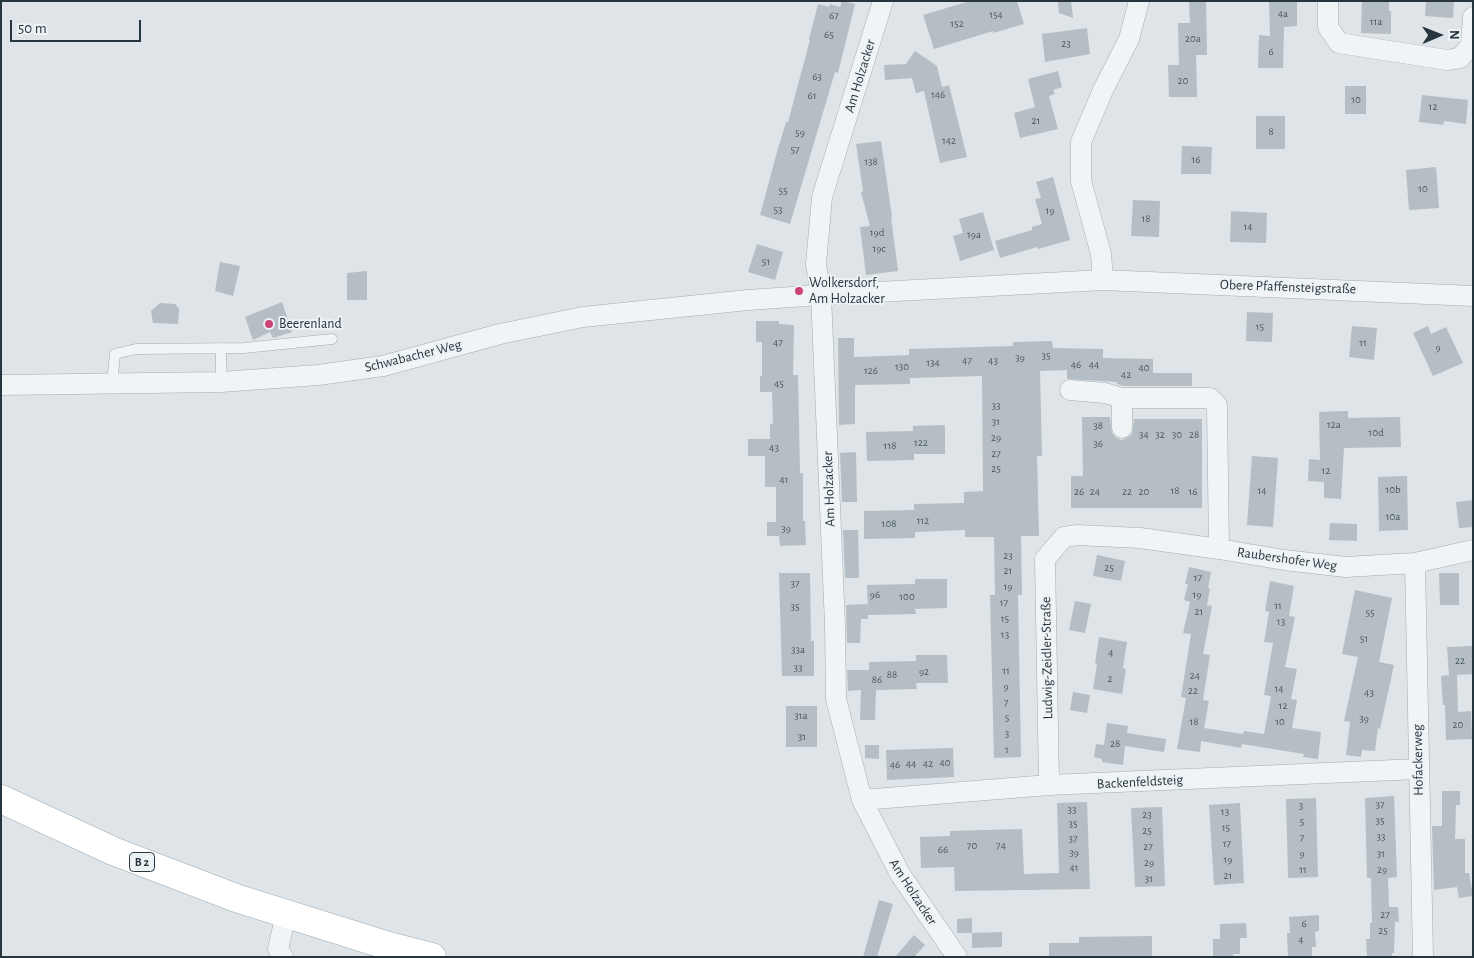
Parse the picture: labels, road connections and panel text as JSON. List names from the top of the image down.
{
  "streets": {
    "main road": ["B 2"],
    "street": [
      "Am Holzacker",
      "Obere Pfaffensteigstraße",
      "Schwabacher Weg",
      "Raubershofer Weg",
      "Ludwig-Zeidler-Straße",
      "Hofackerweg",
      "Backenfeldsteig"
    ]
  },
  "crossings": [
    ["Am Holzacker", "Obere Pfaffensteigstraße"],
    ["Am Holzacker", "Schwabacher Weg"],
    ["Am Holzacker", "Backenfeldsteig"],
    ["Obere Pfaffensteigstraße", "Schwabacher Weg"],
    ["Raubershofer Weg", "Ludwig-Zeidler-Straße"],
    ["Raubershofer Weg", "Hofackerweg"],
    ["Ludwig-Zeidler-Straße", "Backenfeldsteig"],
    ["Hofackerweg", "Backenfeldsteig"]
  ],
  "places": ["Wolkersdorf, Am Holzacker", "Beerenland"],
  "house_numbers": [
    "4a",
    "154",
    "67",
    "11a",
    "152",
    "65",
    "20a",
    "23",
    "6",
    "63",
    "20",
    "146",
    "61",
    "10",
    "12",
    "21",
    "8",
    "59",
    "142",
    "57",
    "16",
    "138",
    "10",
    "55",
    "53",
    "19",
    "18",
    "14",
    "19d",
    "19a",
    "19c",
    "51",
    "15",
    "47",
    "11",
    "9",
    "35",
    "39",
    "47",
    "43",
    "134",
    "46",
    "44",
    "130",
    "40",
    "126",
    "42",
    "45",
    "33",
    "31",
    "12a",
    "38",
    "10d",
    "34",
    "32",
    "30",
    "28",
    "29",
    "122",
    "36",
    "118",
    "43",
    "27",
    "25",
    "12",
    "41",
    "10b",
    "18",
    "14",
    "26",
    "24",
    "22",
    "20",
    "16",
    "10a",
    "112",
    "108",
    "39",
    "23",
    "25",
    "21",
    "17",
    "37",
    "19",
    "96",
    "19",
    "100",
    "17",
    "11",
    "35",
    "21",
    "55",
    "15",
    "13",
    "13",
    "51",
    "33a",
    "4",
    "22",
    "33",
    "11",
    "92",
    "88",
    "24",
    "2",
    "86",
    "9",
    "14",
    "22",
    "43",
    "7",
    "12",
    "31a",
    "5",
    "39",
    "18",
    "10",
    "20",
    "3",
    "31",
    "28",
    "1",
    "40",
    "44",
    "42",
    "46",
    "37",
    "3",
    "33",
    "13",
    "23",
    "35",
    "5",
    "35",
    "15",
    "25",
    "33",
    "7",
    "37",
    "17",
    "70",
    "74",
    "27",
    "66",
    "39",
    "9",
    "31",
    "19",
    "29",
    "41",
    "11",
    "29",
    "21",
    "31",
    "27",
    "6",
    "25",
    "4"
  ],
  "scale_bar": "50 m",
  "north": "right"
}
